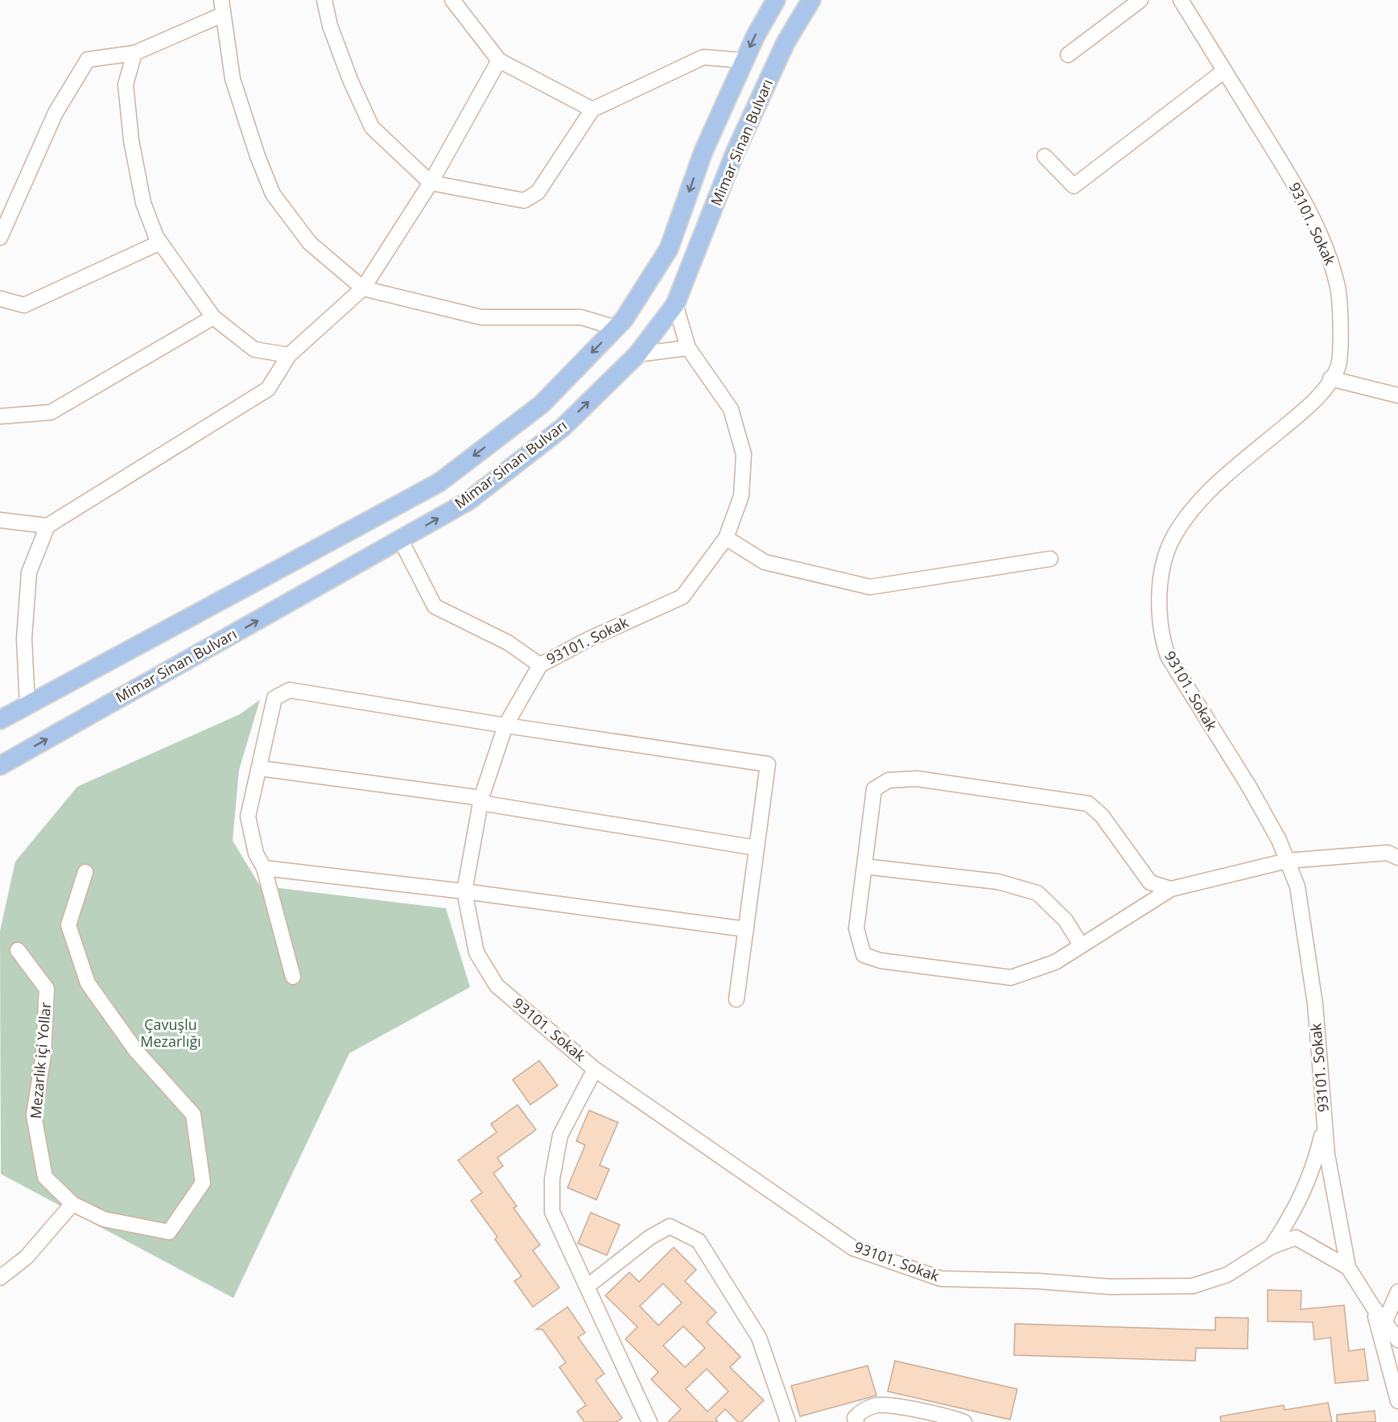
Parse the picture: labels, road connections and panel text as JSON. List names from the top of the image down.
{
  "streets": {
    "main road": ["Mimar Sinan Bulvarı"],
    "street": ["93101. Sokak", "Mezarlık içi Yollar"]
  },
  "crossings": [
    ["Mimar Sinan Bulvarı", "93101. Sokak"]
  ],
  "parks": ["Çavuşlu Mezarlığı"]
}
